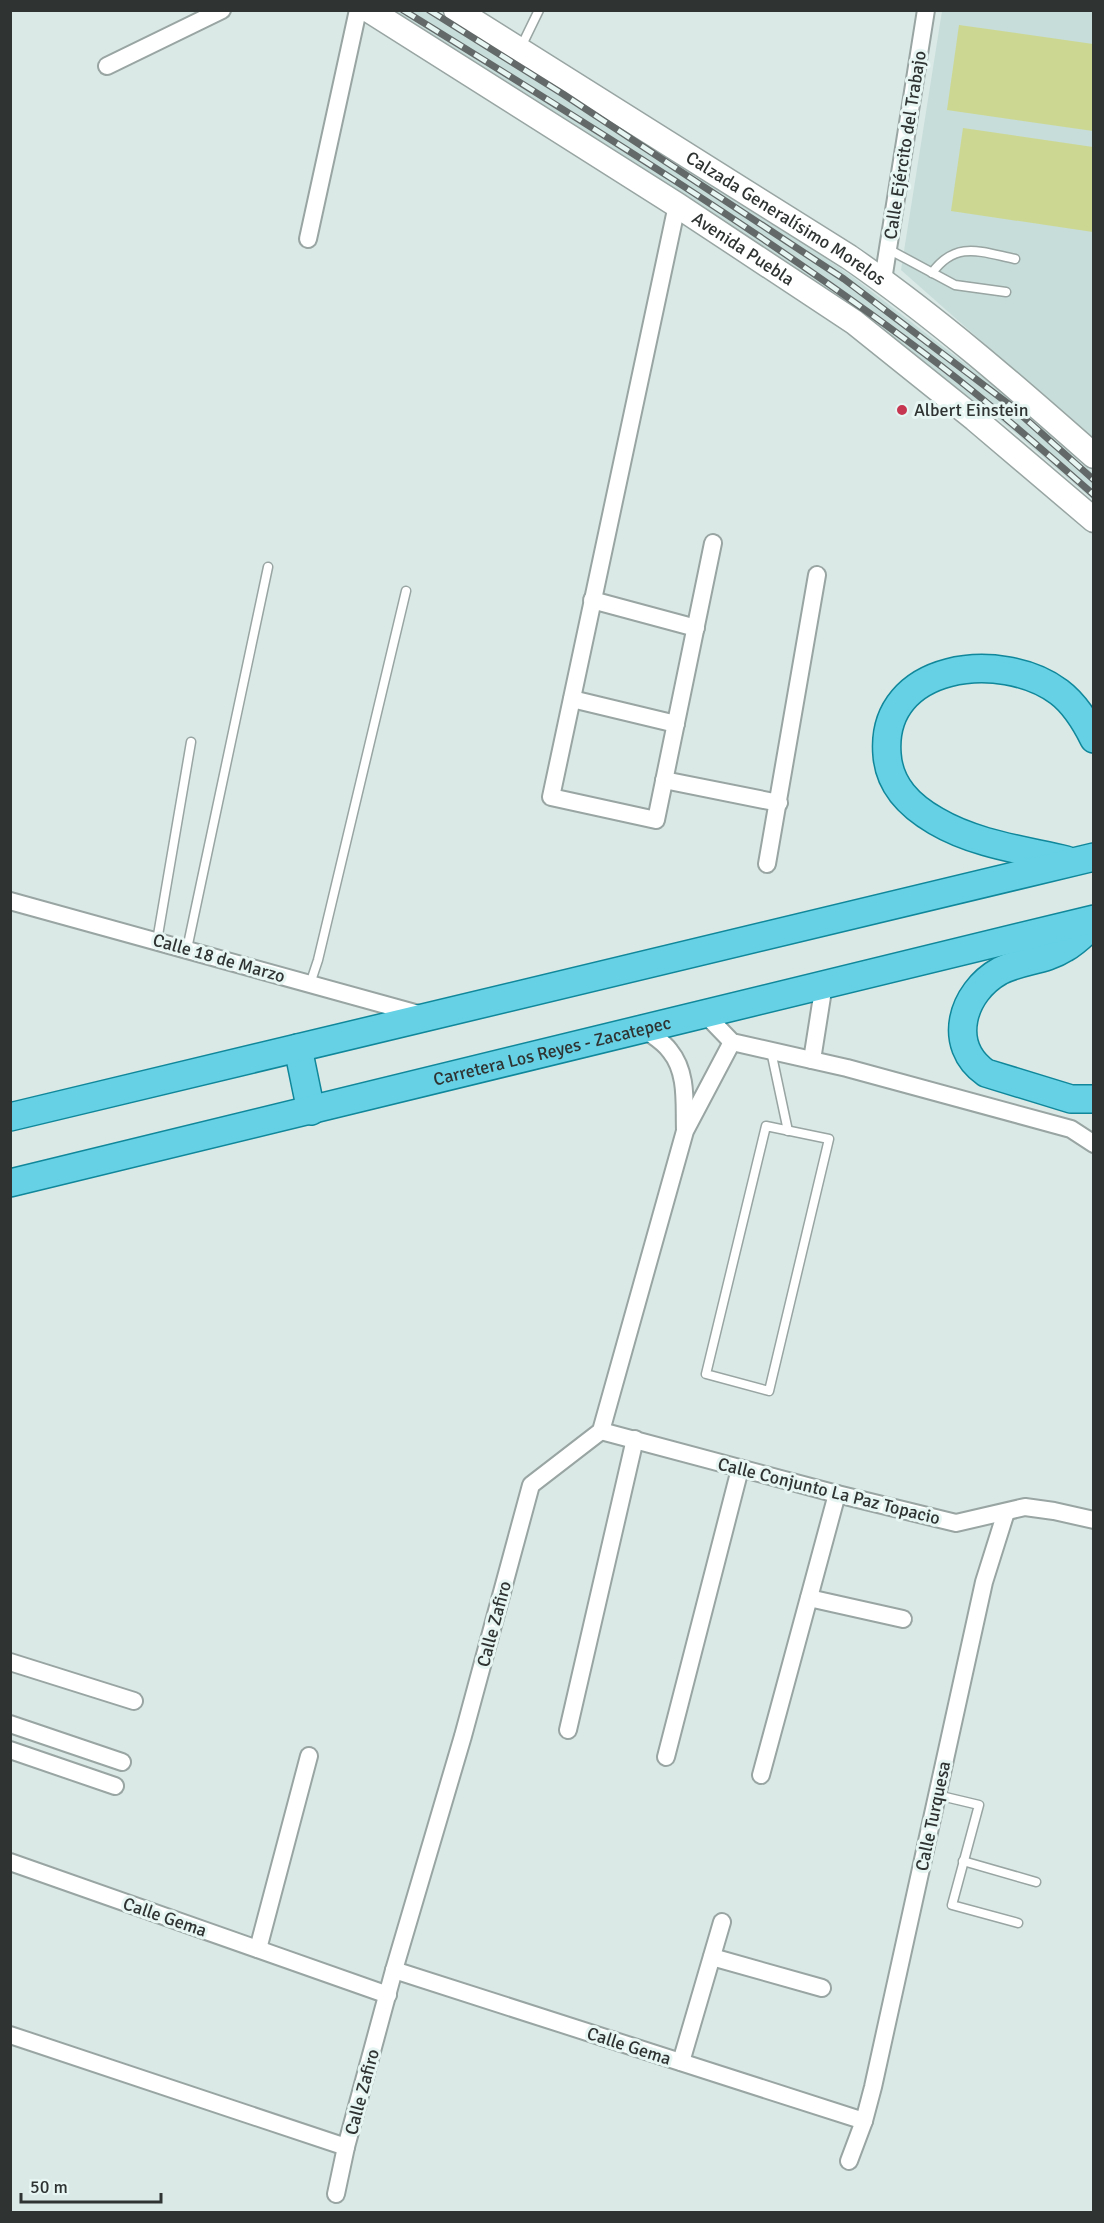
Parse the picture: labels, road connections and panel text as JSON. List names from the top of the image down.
{
  "streets": {
    "main road": ["Calzada Generalísimo Morelos", "Avenida Puebla", "Carretera Los Reyes - Zacatepec"],
    "street": [
      "Calle Ejército del Trabajo",
      "Calle 18 de Marzo",
      "Calle Conjunto La Paz Topacio",
      "Calle Zafiro",
      "Calle Turquesa",
      "Calle Gema"
    ]
  },
  "crossings": [
    ["Calle Ejército del Trabajo", "Calzada Generalísimo Morelos"],
    ["Calle Conjunto La Paz Topacio", "Calle Zafiro"],
    ["Calle Conjunto La Paz Topacio", "Calle Turquesa"],
    ["Calle Zafiro", "Calle Gema"],
    ["Calle Turquesa", "Calle Gema"]
  ],
  "places": ["Albert Einstein"],
  "scale_bar": "50 m"
}
